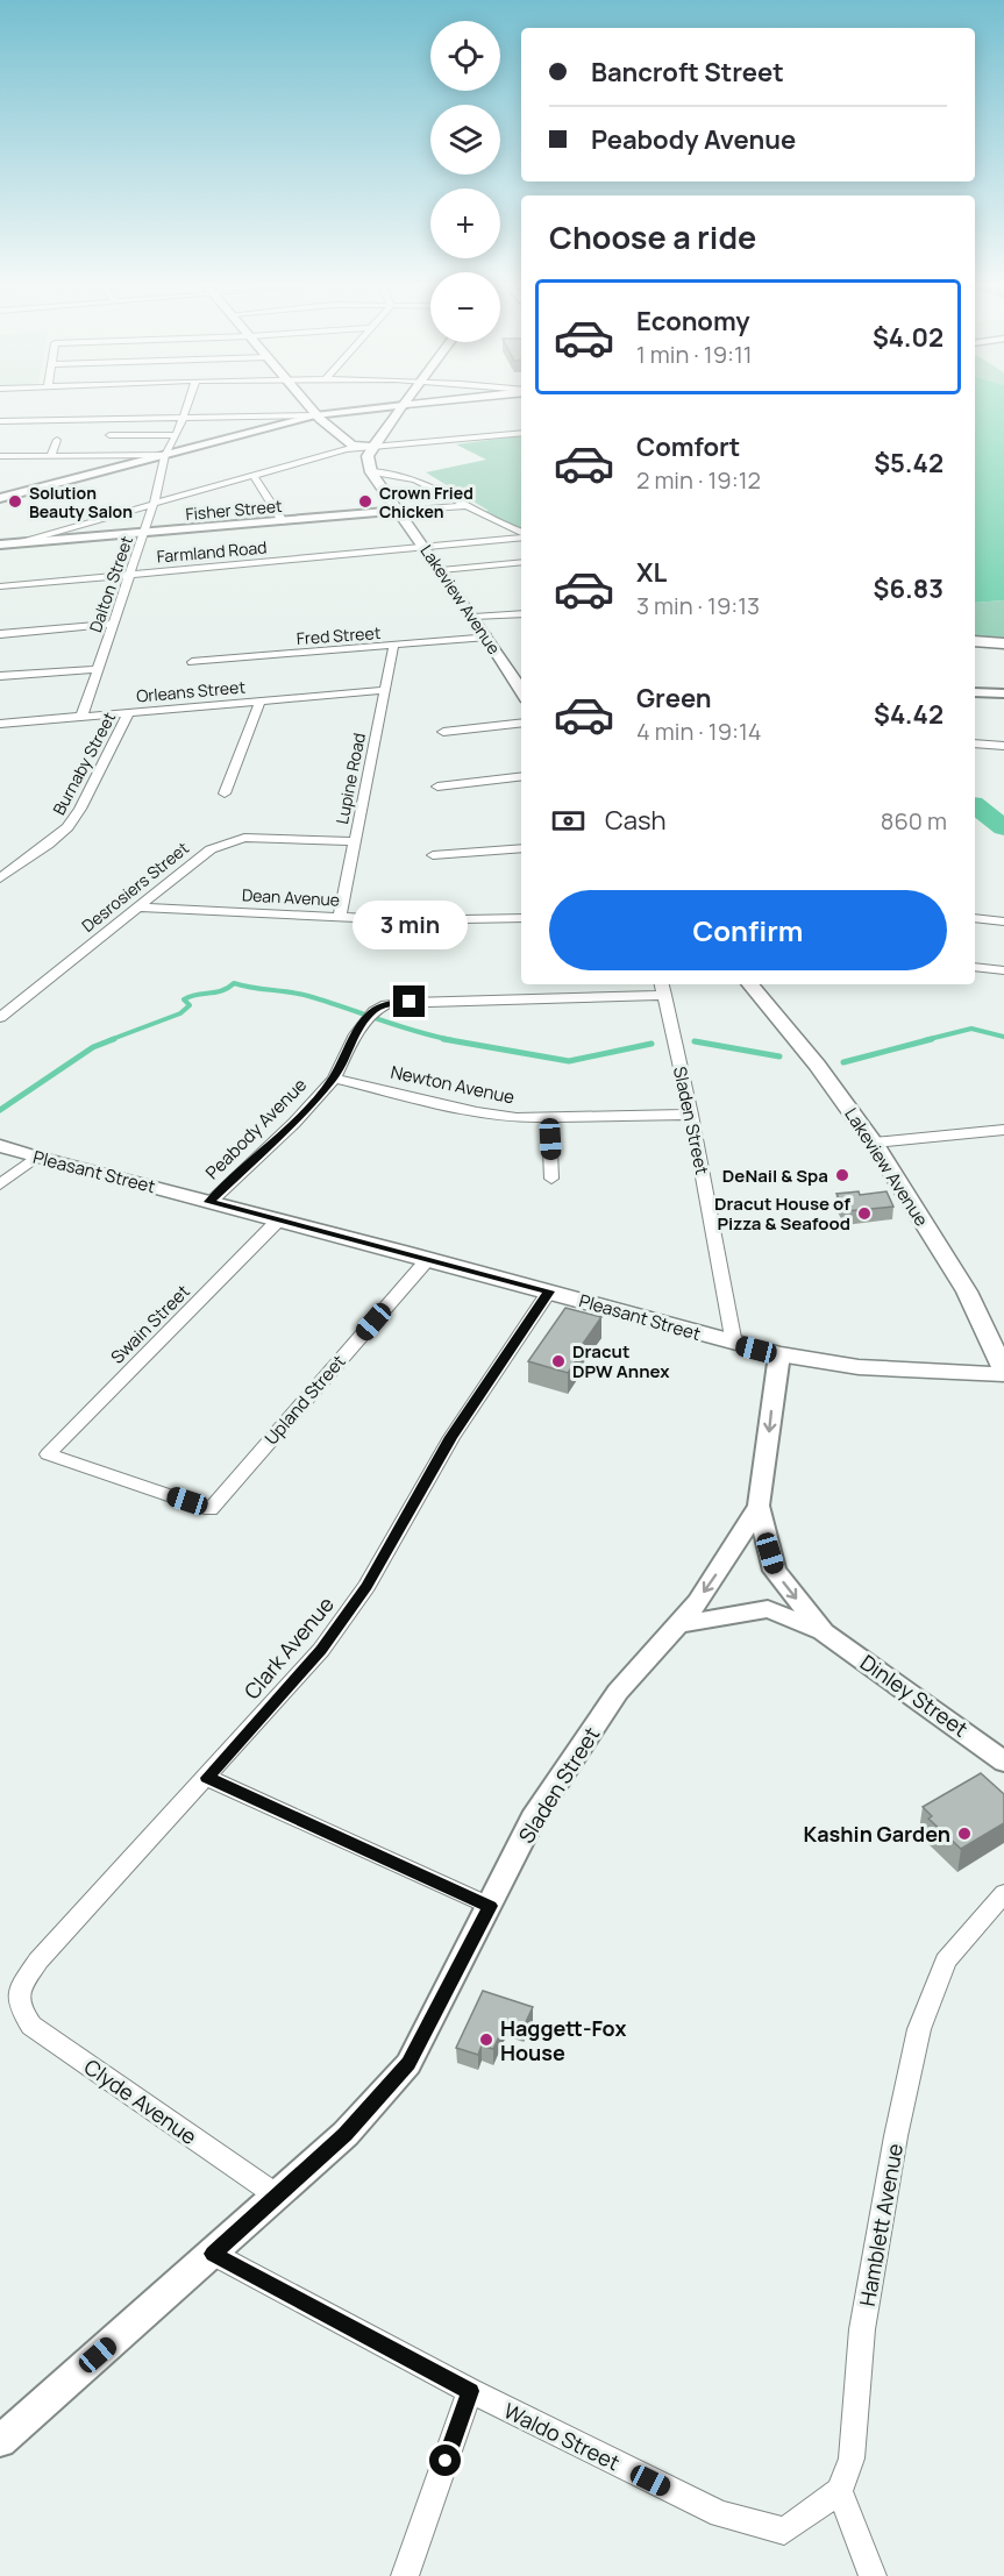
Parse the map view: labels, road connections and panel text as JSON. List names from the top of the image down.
{
  "streets": {
    "main road": ["Lakeview Avenue", "Pleasant Street"],
    "street": [
      "Fisher Street",
      "Farmland Road",
      "Dalton Street",
      "Fred Street",
      "Orleans Street",
      "Burnaby Street",
      "Lupine Road",
      "Desrosiers Street",
      "Dean Avenue",
      "Newton Avenue",
      "Sladen Street",
      "Peabody Avenue",
      "Swain Street",
      "Upland Street",
      "Clark Avenue",
      "Dinley Street",
      "Clyde Avenue",
      "Hamblett Avenue",
      "Waldo Street"
    ]
  },
  "crossings": [
    ["Fisher Street", "Dalton Street"],
    ["Fisher Street", "Lakeview Avenue"],
    ["Farmland Road", "Dalton Street"],
    ["Farmland Road", "Lakeview Avenue"],
    ["Dalton Street", "Orleans Street"],
    ["Lakeview Avenue", "Fred Street"],
    ["Lakeview Avenue", "Pleasant Street"],
    ["Fred Street", "Lupine Road"],
    ["Orleans Street", "Burnaby Street"],
    ["Orleans Street", "Lupine Road"],
    ["Lupine Road", "Desrosiers Street"],
    ["Lupine Road", "Dean Avenue"],
    ["Desrosiers Street", "Dean Avenue"],
    ["Newton Avenue", "Sladen Street"],
    ["Newton Avenue", "Peabody Avenue"],
    ["Sladen Street", "Peabody Avenue"],
    ["Sladen Street", "Pleasant Street"],
    ["Sladen Street", "Dinley Street"],
    ["Sladen Street", "Clyde Avenue"],
    ["Sladen Street", "Waldo Street"],
    ["Peabody Avenue", "Pleasant Street"],
    ["Pleasant Street", "Swain Street"],
    ["Pleasant Street", "Upland Street"],
    ["Pleasant Street", "Clark Avenue"],
    ["Swain Street", "Upland Street"],
    ["Clark Avenue", "Clyde Avenue"],
    ["Hamblett Avenue", "Waldo Street"]
  ],
  "places": [
    "Solution Beauty Salon",
    "Crown Fried Chicken",
    "DeNail & Spa",
    "Dracut House of Pizza & Seafood",
    "Dracut DPW Annex",
    "Kashin Garden",
    "Haggett-Fox House"
  ],
  "page": {
    "map_buttons": ["+", "−"],
    "banner": ["Bancroft Street", "Peabody Avenue"],
    "heading": "Choose a ride",
    "list": [
      {
        "name": "Economy",
        "note": "1 min · 19:11",
        "value": "$4.02"
      },
      {
        "name": "Comfort",
        "note": "2 min · 19:12",
        "value": "$5.42"
      },
      {
        "name": "XL",
        "note": "3 min · 19:13",
        "value": "$6.83"
      },
      {
        "name": "Green",
        "note": "4 min · 19:14",
        "value": "$4.42"
      }
    ],
    "pay": ["Cash", "860 m"],
    "buttons": "Confirm",
    "bubble": "3 min"
  }
}
